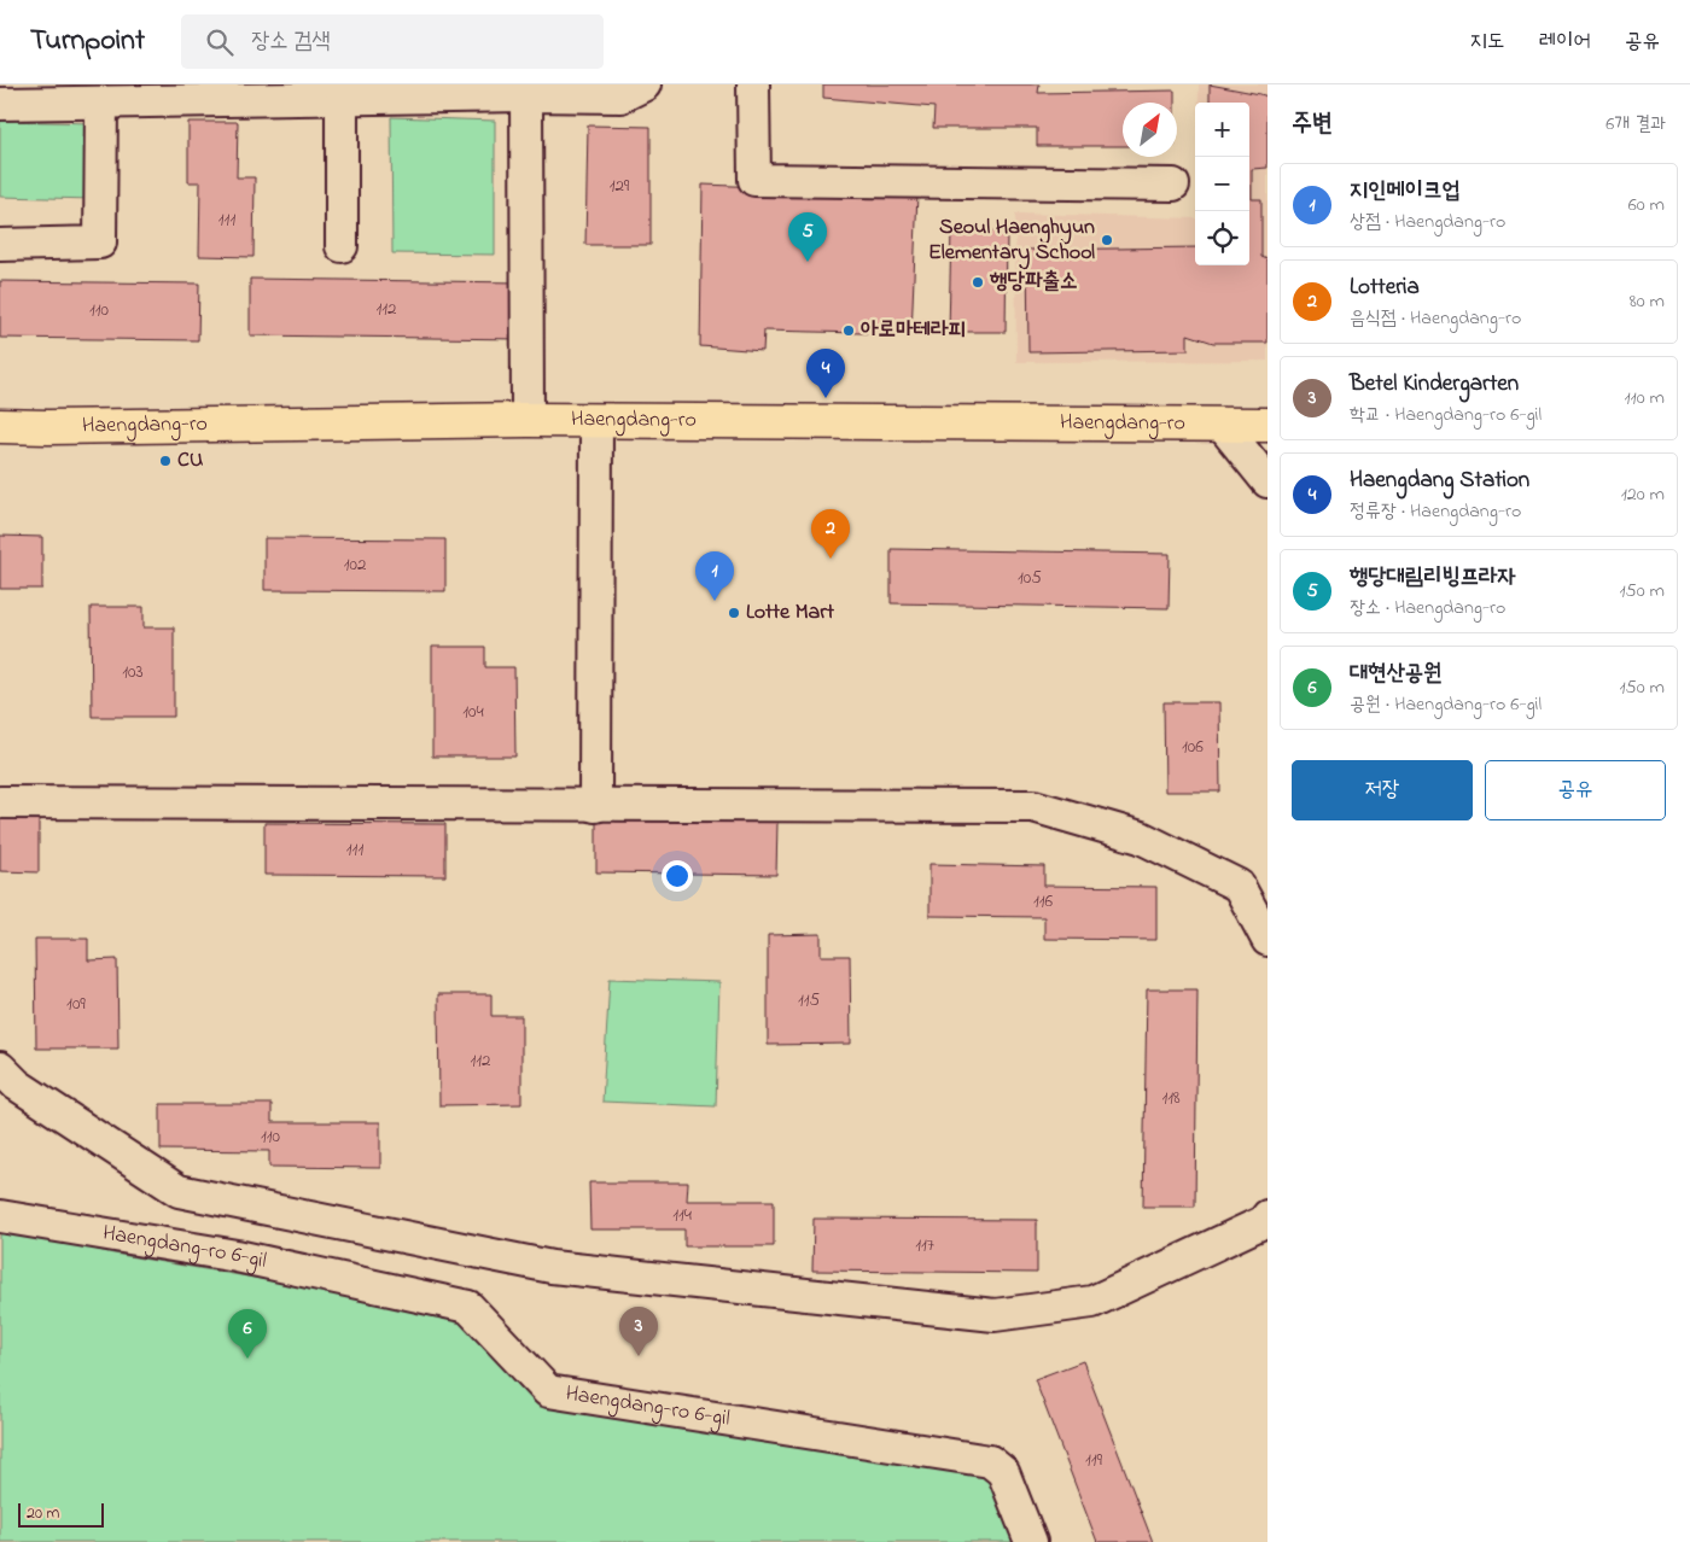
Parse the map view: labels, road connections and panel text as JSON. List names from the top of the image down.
{
  "streets": {
    "main road": ["Haengdang-ro"],
    "street": ["Haengdang-ro 6-gil"]
  },
  "places": [
    "Seoul Haenghyun Elementary School",
    "행당파출소",
    "아로마테라피",
    "CU",
    "Lotte Mart"
  ],
  "house_numbers": [
    "129",
    "111",
    "112",
    "110",
    "102",
    "105",
    "103",
    "104",
    "106",
    "111",
    "116",
    "115",
    "109",
    "112",
    "118",
    "110",
    "114",
    "117",
    "119"
  ],
  "scale_bar": "20 m",
  "north": "top right",
  "page": {
    "header": "Turnpoint",
    "search": "장소 검색",
    "nav": ["지도", "레이어", "공유"],
    "heading": ["주변", "6개 결과"],
    "map_buttons": ["+", "−"],
    "list": [
      {
        "mark": "1",
        "name": "지인메이크업",
        "note": "상점 · Haengdang-ro",
        "value": "60 m"
      },
      {
        "mark": "2",
        "name": "Lotteria",
        "note": "음식점 · Haengdang-ro",
        "value": "80 m"
      },
      {
        "mark": "3",
        "name": "Betel Kindergarten",
        "note": "학교 · Haengdang-ro 6-gil",
        "value": "110 m"
      },
      {
        "mark": "4",
        "name": "Haengdang Station",
        "note": "정류장 · Haengdang-ro",
        "value": "120 m"
      },
      {
        "mark": "5",
        "name": "행당대림리빙프라자",
        "note": "장소 · Haengdang-ro",
        "value": "150 m"
      },
      {
        "mark": "6",
        "name": "대현산공원",
        "note": "공원 · Haengdang-ro 6-gil",
        "value": "150 m"
      }
    ],
    "pins": [
      "5",
      "4",
      "2",
      "1",
      "3",
      "6"
    ],
    "buttons": ["저장", "공유"],
    "scale": "20 m"
  }
}
